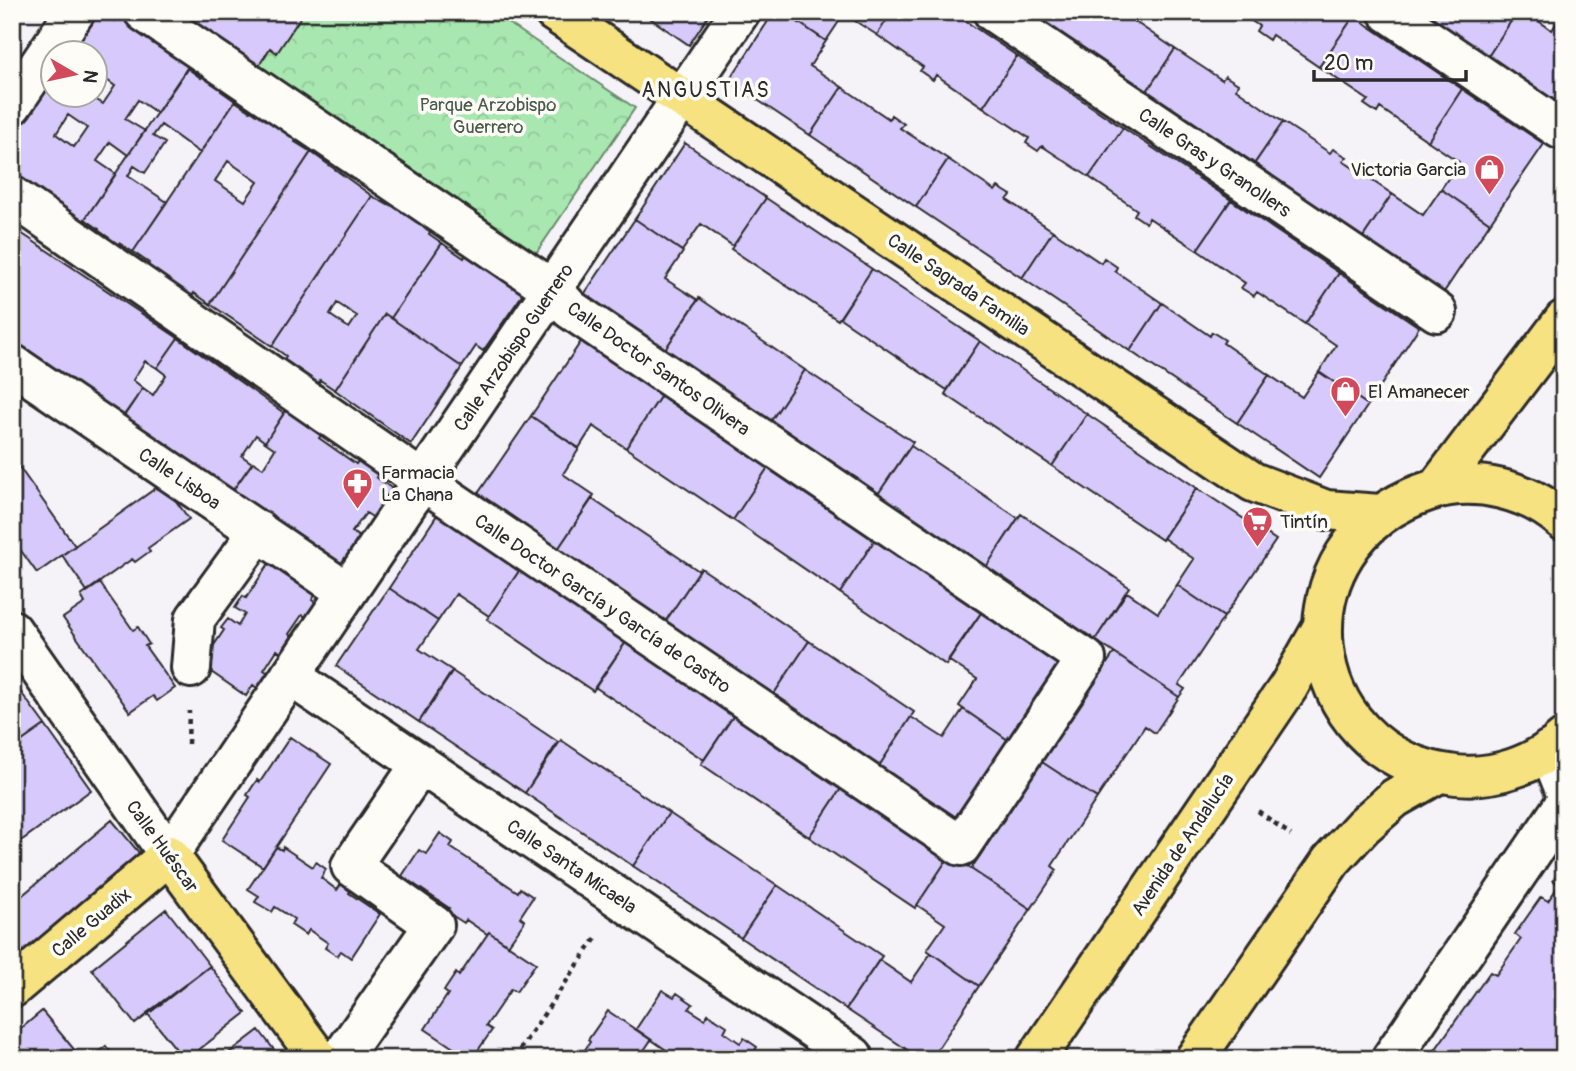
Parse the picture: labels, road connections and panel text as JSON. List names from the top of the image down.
{
  "streets": {
    "main road": [
      "Calle Sagrada Familia",
      "Avenida de Andalucía",
      "Calle Huéscar",
      "Calle Guadix"
    ],
    "street": [
      "Calle Gras y Granollers",
      "Calle Arzobispo Guerrero",
      "Calle Doctor Santos Olivera",
      "Calle Lisboa",
      "Calle Doctor García y García de Castro",
      "Calle Santa Micaela"
    ]
  },
  "crossings": [
    ["Calle Sagrada Familia", "Calle Arzobispo Guerrero"],
    ["Calle Arzobispo Guerrero", "Calle Doctor Santos Olivera"],
    ["Calle Arzobispo Guerrero", "Calle Lisboa"],
    ["Calle Arzobispo Guerrero", "Calle Doctor García y García de Castro"],
    ["Calle Arzobispo Guerrero", "Calle Huéscar"],
    ["Calle Arzobispo Guerrero", "Calle Santa Micaela"],
    ["Calle Arzobispo Guerrero", "Calle Guadix"],
    ["Calle Doctor Santos Olivera", "Calle Doctor García y García de Castro"],
    ["Calle Huéscar", "Calle Guadix"]
  ],
  "districts": ["ANGUSTIAS"],
  "parks": ["Parque Arzobispo Guerrero"],
  "places": {
    "shop": ["Victoria Garcia", "El Amanecer"],
    "pharmacy": ["Farmacia La Chana"],
    "supermarket": ["Tintín"]
  },
  "scale_bar": "20 m",
  "north": "right"
}
